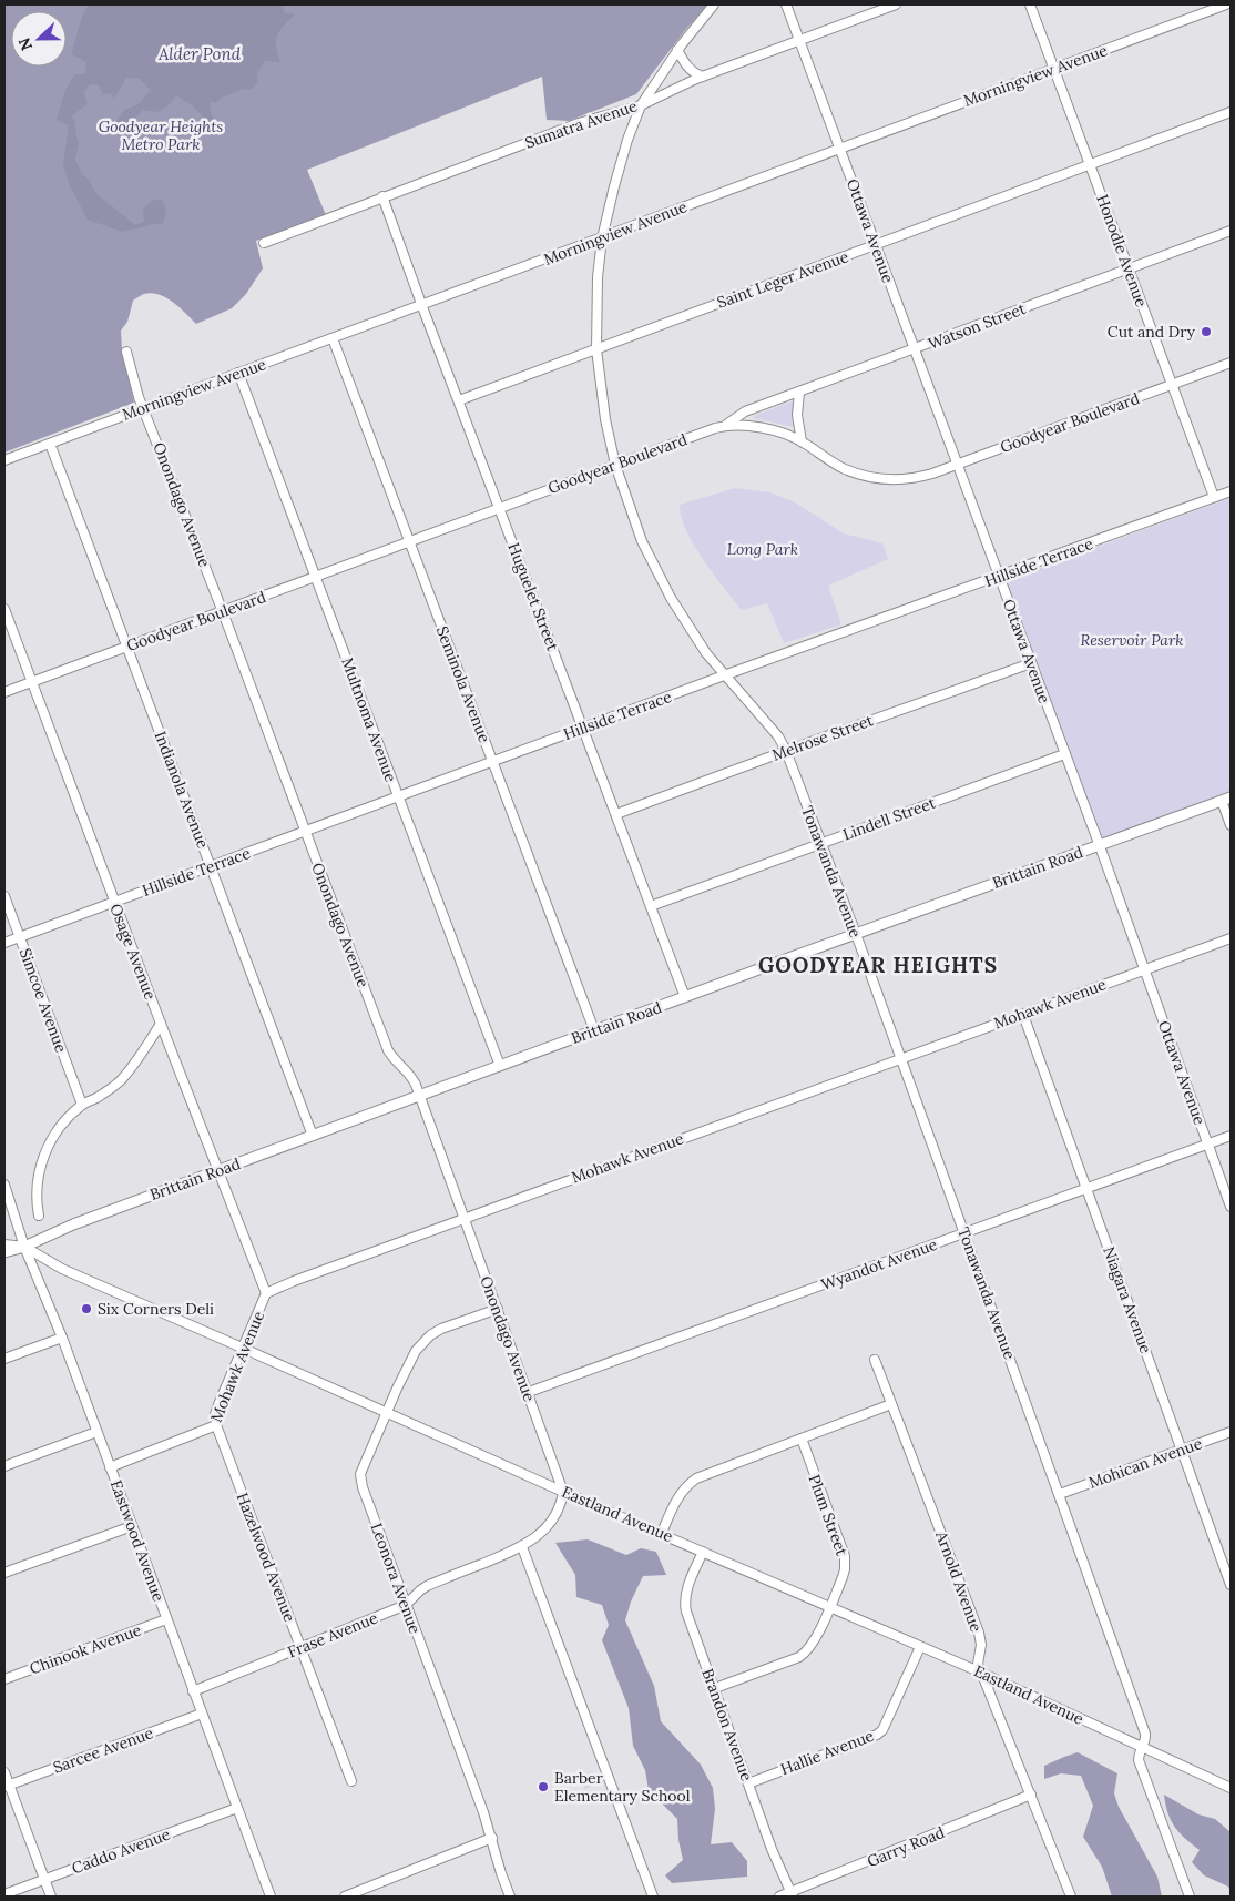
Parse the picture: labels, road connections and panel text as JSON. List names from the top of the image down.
{
  "streets": {
    "main road": ["Brittain Road"],
    "street": [
      "Morningview Avenue",
      "Sumatra Avenue",
      "Ottawa Avenue",
      "Honodle Avenue",
      "Saint Leger Avenue",
      "Watson Street",
      "Goodyear Boulevard",
      "Onondago Avenue",
      "Hillside Terrace",
      "Huguelet Street",
      "Seminola Avenue",
      "Multnoma Avenue",
      "Melrose Street",
      "Indianola Avenue",
      "Lindell Street",
      "Tonawanda Avenue",
      "Osage Avenue",
      "Simcoe Avenue",
      "Mohawk Avenue",
      "Wyandot Avenue",
      "Niagara Avenue",
      "Mohican Avenue",
      "Eastland Avenue",
      "Plum Street",
      "Eastwood Avenue",
      "Hazelwood Avenue",
      "Leonora Avenue",
      "Arnold Avenue",
      "Frase Avenue",
      "Chinook Avenue",
      "Brandon Avenue",
      "Sarcee Avenue",
      "Hallie Avenue",
      "Garry Road",
      "Caddo Avenue"
    ]
  },
  "crossings": [
    ["Morningview Avenue", "Ottawa Avenue"],
    ["Morningview Avenue", "Honodle Avenue"],
    ["Morningview Avenue", "Onondago Avenue"],
    ["Morningview Avenue", "Huguelet Street"],
    ["Morningview Avenue", "Seminola Avenue"],
    ["Morningview Avenue", "Multnoma Avenue"],
    ["Morningview Avenue", "Indianola Avenue"],
    ["Morningview Avenue", "Tonawanda Avenue"],
    ["Sumatra Avenue", "Ottawa Avenue"],
    ["Sumatra Avenue", "Huguelet Street"],
    ["Sumatra Avenue", "Tonawanda Avenue"],
    ["Ottawa Avenue", "Saint Leger Avenue"],
    ["Ottawa Avenue", "Watson Street"],
    ["Ottawa Avenue", "Goodyear Boulevard"],
    ["Ottawa Avenue", "Hillside Terrace"],
    ["Ottawa Avenue", "Melrose Street"],
    ["Ottawa Avenue", "Lindell Street"],
    ["Ottawa Avenue", "Brittain Road"],
    ["Ottawa Avenue", "Mohawk Avenue"],
    ["Ottawa Avenue", "Wyandot Avenue"],
    ["Honodle Avenue", "Saint Leger Avenue"],
    ["Honodle Avenue", "Watson Street"],
    ["Honodle Avenue", "Goodyear Boulevard"],
    ["Honodle Avenue", "Hillside Terrace"],
    ["Saint Leger Avenue", "Huguelet Street"],
    ["Saint Leger Avenue", "Tonawanda Avenue"],
    ["Watson Street", "Goodyear Boulevard"],
    ["Goodyear Boulevard", "Onondago Avenue"],
    ["Goodyear Boulevard", "Huguelet Street"],
    ["Goodyear Boulevard", "Seminola Avenue"],
    ["Goodyear Boulevard", "Multnoma Avenue"],
    ["Goodyear Boulevard", "Indianola Avenue"],
    ["Goodyear Boulevard", "Tonawanda Avenue"],
    ["Goodyear Boulevard", "Osage Avenue"],
    ["Onondago Avenue", "Hillside Terrace"],
    ["Onondago Avenue", "Brittain Road"],
    ["Onondago Avenue", "Mohawk Avenue"],
    ["Onondago Avenue", "Wyandot Avenue"],
    ["Onondago Avenue", "Eastland Avenue"],
    ["Onondago Avenue", "Leonora Avenue"],
    ["Onondago Avenue", "Frase Avenue"],
    ["Hillside Terrace", "Huguelet Street"],
    ["Hillside Terrace", "Seminola Avenue"],
    ["Hillside Terrace", "Multnoma Avenue"],
    ["Hillside Terrace", "Indianola Avenue"],
    ["Hillside Terrace", "Tonawanda Avenue"],
    ["Hillside Terrace", "Osage Avenue"],
    ["Hillside Terrace", "Simcoe Avenue"],
    ["Huguelet Street", "Melrose Street"],
    ["Huguelet Street", "Lindell Street"],
    ["Huguelet Street", "Brittain Road"],
    ["Seminola Avenue", "Brittain Road"],
    ["Multnoma Avenue", "Brittain Road"],
    ["Melrose Street", "Tonawanda Avenue"],
    ["Indianola Avenue", "Brittain Road"],
    ["Lindell Street", "Tonawanda Avenue"],
    ["Brittain Road", "Tonawanda Avenue"],
    ["Brittain Road", "Osage Avenue"],
    ["Brittain Road", "Eastland Avenue"],
    ["Brittain Road", "Eastwood Avenue"],
    ["Tonawanda Avenue", "Mohawk Avenue"],
    ["Tonawanda Avenue", "Wyandot Avenue"],
    ["Tonawanda Avenue", "Mohican Avenue"],
    ["Tonawanda Avenue", "Eastland Avenue"],
    ["Osage Avenue", "Mohawk Avenue"],
    ["Mohawk Avenue", "Niagara Avenue"],
    ["Mohawk Avenue", "Eastland Avenue"],
    ["Mohawk Avenue", "Eastwood Avenue"],
    ["Mohawk Avenue", "Hazelwood Avenue"],
    ["Wyandot Avenue", "Niagara Avenue"],
    ["Niagara Avenue", "Mohican Avenue"],
    ["Eastland Avenue", "Plum Street"],
    ["Eastland Avenue", "Eastwood Avenue"],
    ["Eastland Avenue", "Leonora Avenue"],
    ["Eastland Avenue", "Arnold Avenue"],
    ["Eastland Avenue", "Frase Avenue"],
    ["Eastland Avenue", "Brandon Avenue"],
    ["Eastland Avenue", "Hallie Avenue"],
    ["Plum Street", "Brandon Avenue"],
    ["Eastwood Avenue", "Frase Avenue"],
    ["Eastwood Avenue", "Chinook Avenue"],
    ["Eastwood Avenue", "Sarcee Avenue"],
    ["Eastwood Avenue", "Caddo Avenue"],
    ["Hazelwood Avenue", "Frase Avenue"],
    ["Leonora Avenue", "Frase Avenue"],
    ["Arnold Avenue", "Garry Road"],
    ["Brandon Avenue", "Hallie Avenue"],
    ["Brandon Avenue", "Garry Road"]
  ],
  "districts": ["GOODYEAR HEIGHTS"],
  "water": ["Alder Pond"],
  "parks": ["Goodyear Heights Metro Park", "Long Park", "Reservoir Park"],
  "places": ["Cut and Dry", "Six Corners Deli", "Barber Elementary School"],
  "north": "left"
}
